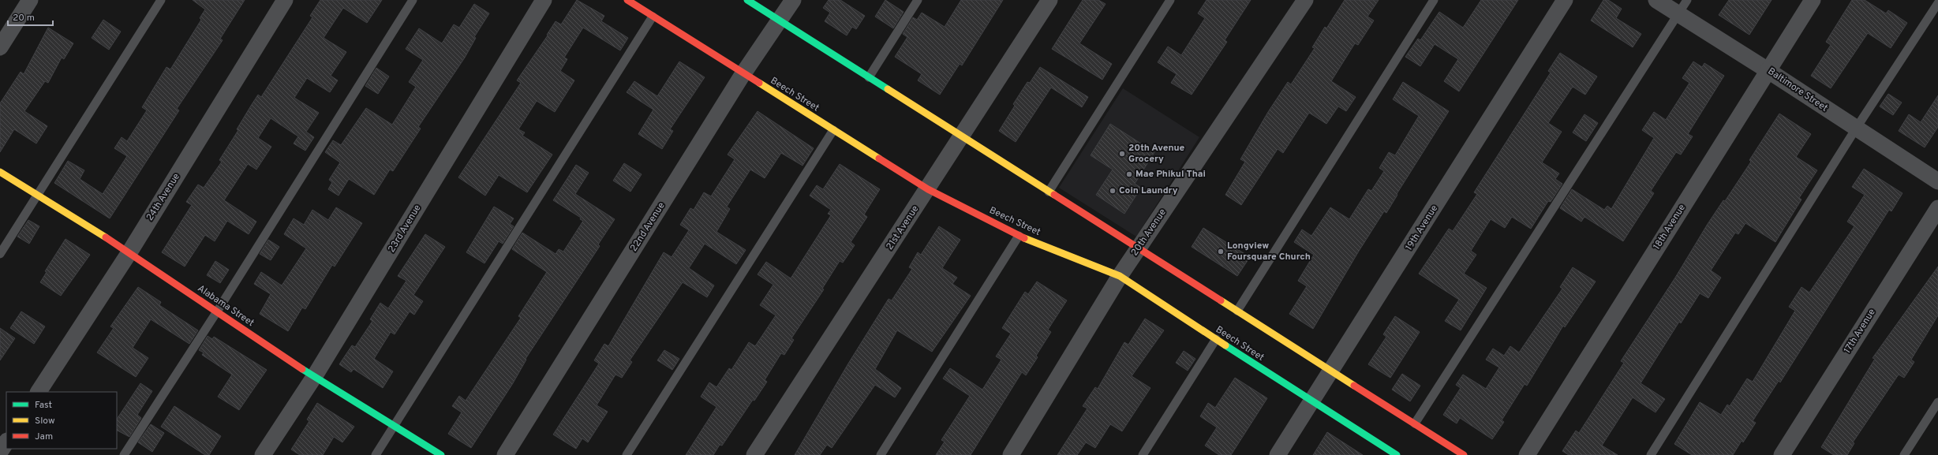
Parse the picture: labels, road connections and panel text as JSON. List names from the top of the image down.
{
  "streets": {
    "street": [
      "Baltimore Street",
      "Beech Street",
      "24th Avenue",
      "22nd Avenue",
      "18th Avenue",
      "21st Avenue",
      "19th Avenue",
      "23rd Avenue",
      "20th Avenue",
      "Alabama Street",
      "17th Avenue"
    ]
  },
  "crossings": [
    ["Baltimore Street", "18th Avenue"],
    ["Beech Street", "22nd Avenue"],
    ["Beech Street", "21st Avenue"],
    ["Beech Street", "19th Avenue"],
    ["Beech Street", "20th Avenue"],
    ["24th Avenue", "Alabama Street"],
    ["23rd Avenue", "Alabama Street"]
  ],
  "places": [
    "20th Avenue Grocery",
    "Mae Phikul Thai",
    "Coin Laundry",
    "Longview Foursquare Church"
  ],
  "legend": ["Fast", "Slow", "Jam"],
  "scale_bar": "20 m"
}
